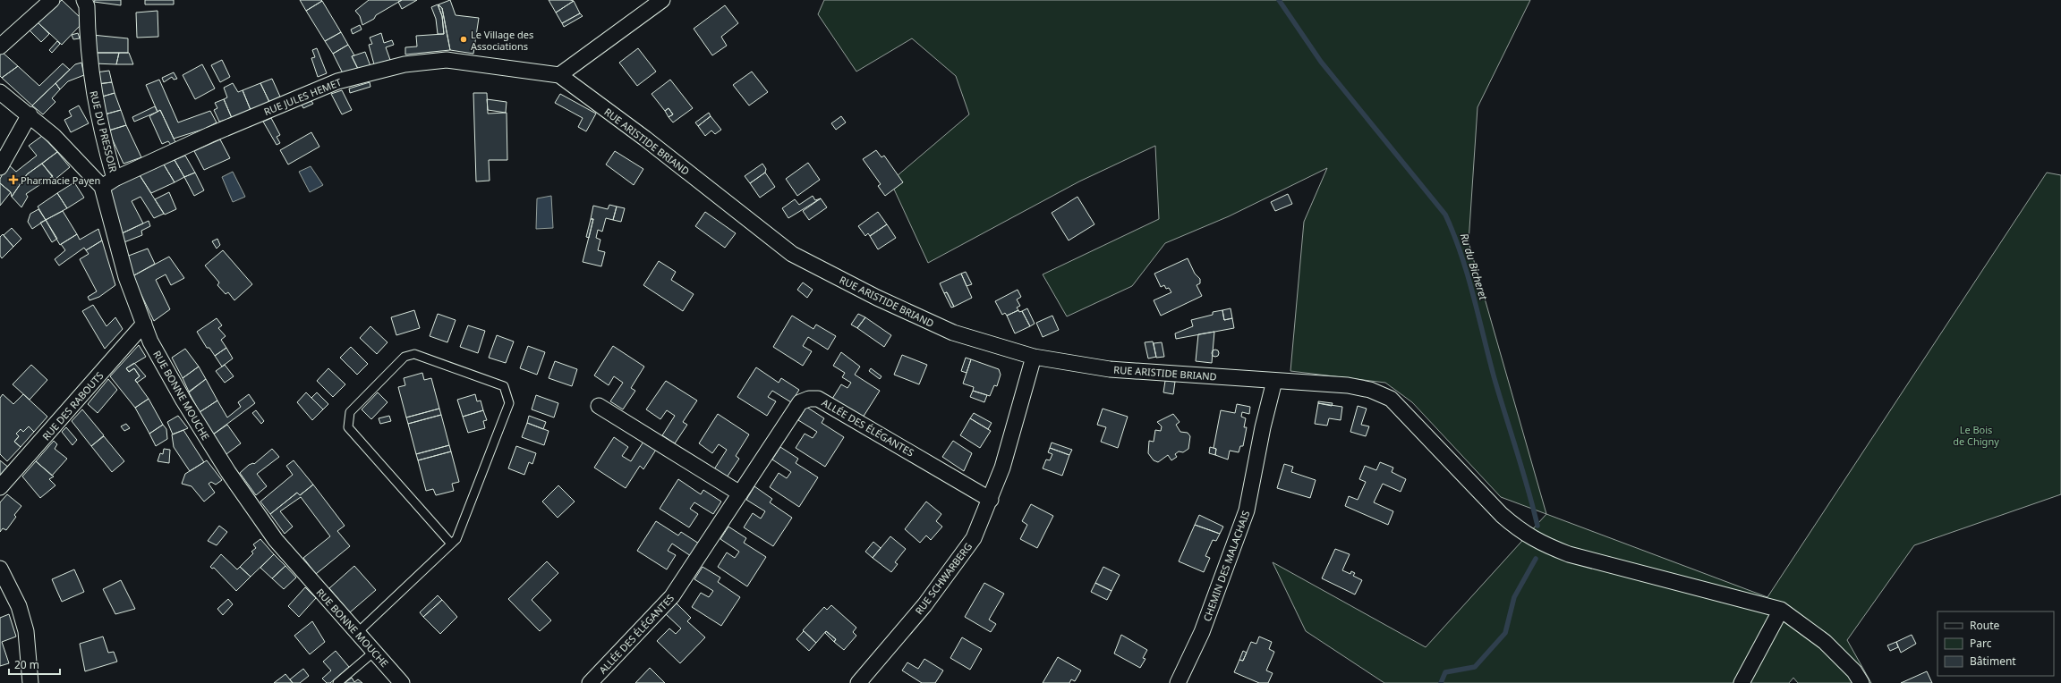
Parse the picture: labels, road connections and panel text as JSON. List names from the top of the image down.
{
  "streets": {
    "street": [
      "RUE JULES HEMET",
      "RUE DU PRESSOIR",
      "RUE ARISTIDE BRIAND",
      "RUE BONNE MOUCHE",
      "RUE DES RABOUTS",
      "ALLÉE DES ÉLÉGANTES",
      "CHEMIN DES MALACHAIS",
      "RUE SCHWARBERG"
    ]
  },
  "crossings": [
    ["RUE JULES HEMET", "RUE DU PRESSOIR"],
    ["RUE JULES HEMET", "RUE ARISTIDE BRIAND"],
    ["RUE JULES HEMET", "RUE BONNE MOUCHE"],
    ["RUE ARISTIDE BRIAND", "CHEMIN DES MALACHAIS"],
    ["RUE ARISTIDE BRIAND", "RUE SCHWARBERG"],
    ["RUE BONNE MOUCHE", "RUE DES RABOUTS"],
    ["ALLÉE DES ÉLÉGANTES", "RUE SCHWARBERG"]
  ],
  "water": ["Ru du Bicheret"],
  "parks": ["Le Bois de Chigny"],
  "places": {
    "other": ["Le Village des Associations"],
    "health": ["Pharmacie Payen"]
  },
  "legend": ["Route", "Parc", "Bâtiment"],
  "scale_bar": "20 m"
}
